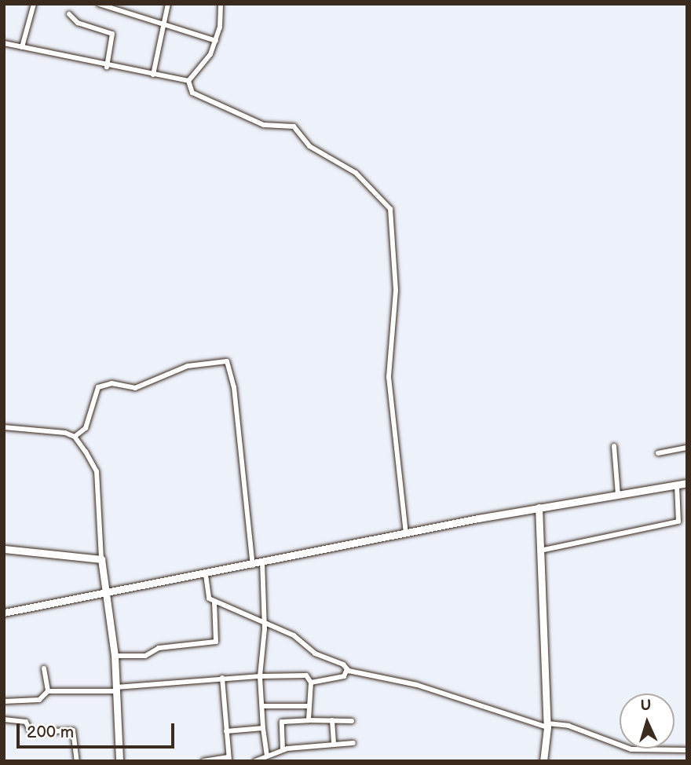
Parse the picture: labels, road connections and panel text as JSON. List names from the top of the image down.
{
  "scale_bar": "200 m",
  "north": "top"
}
